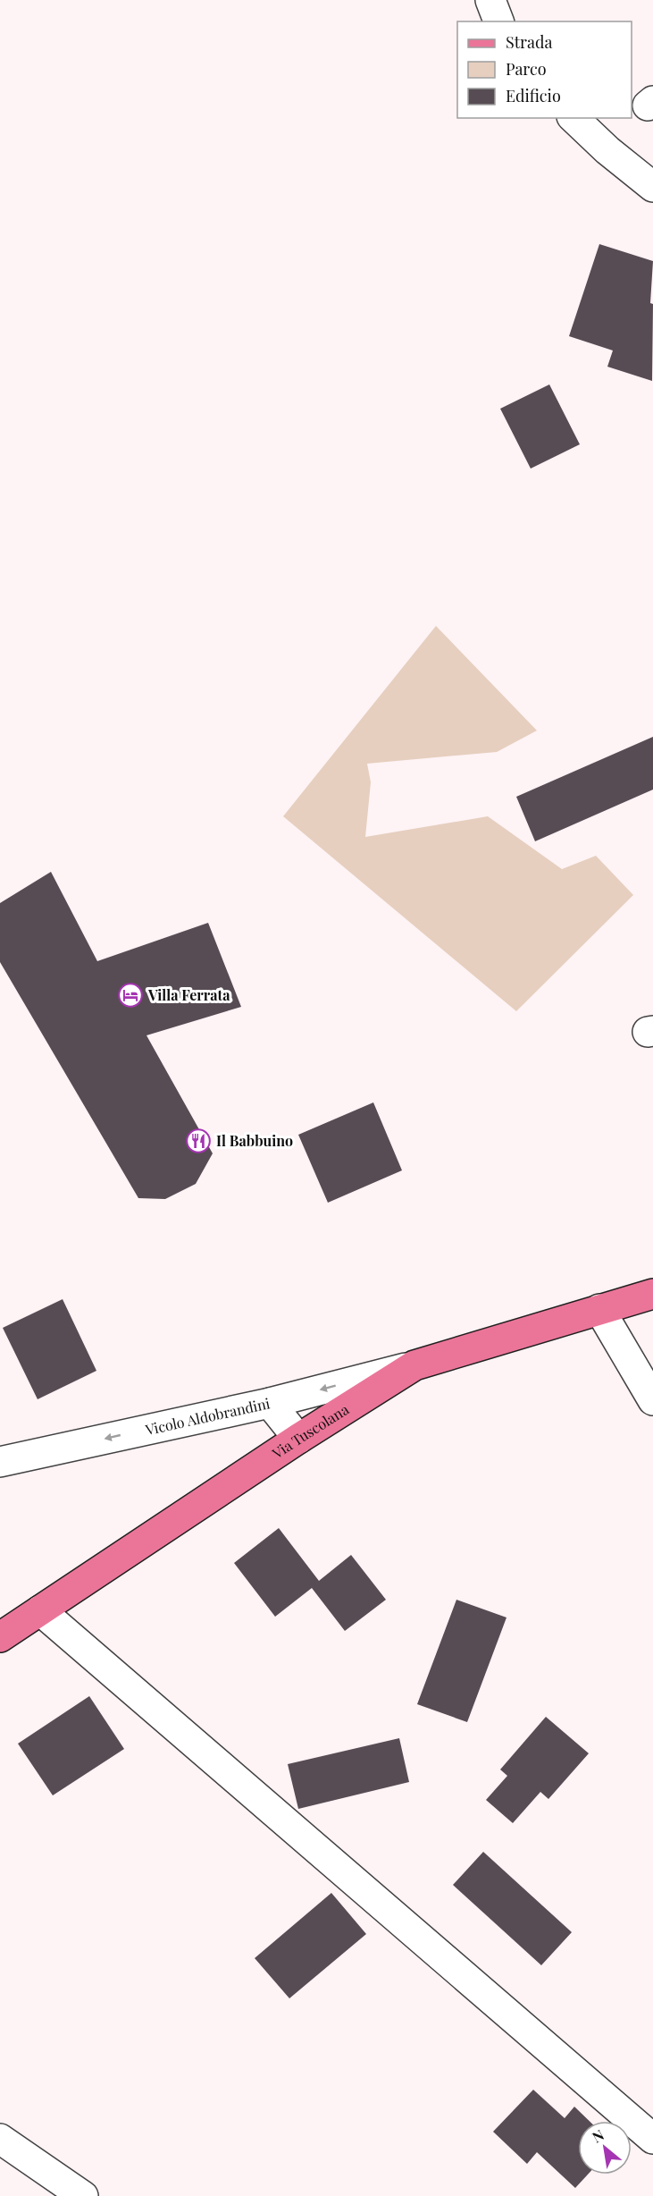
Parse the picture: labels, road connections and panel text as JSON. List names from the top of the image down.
{
  "streets": {
    "main road": ["Via Tuscolana"],
    "street": ["Vicolo Aldobrandini"]
  },
  "crossings": [
    ["Vicolo Aldobrandini", "Via Tuscolana"]
  ],
  "one_way": ["Vicolo Aldobrandini"],
  "places": {
    "hotel": ["Villa Ferrata"],
    "restaurant": ["Il Babbuino"]
  },
  "legend": ["Strada", "Parco", "Edificio"],
  "north": "top left"
}
